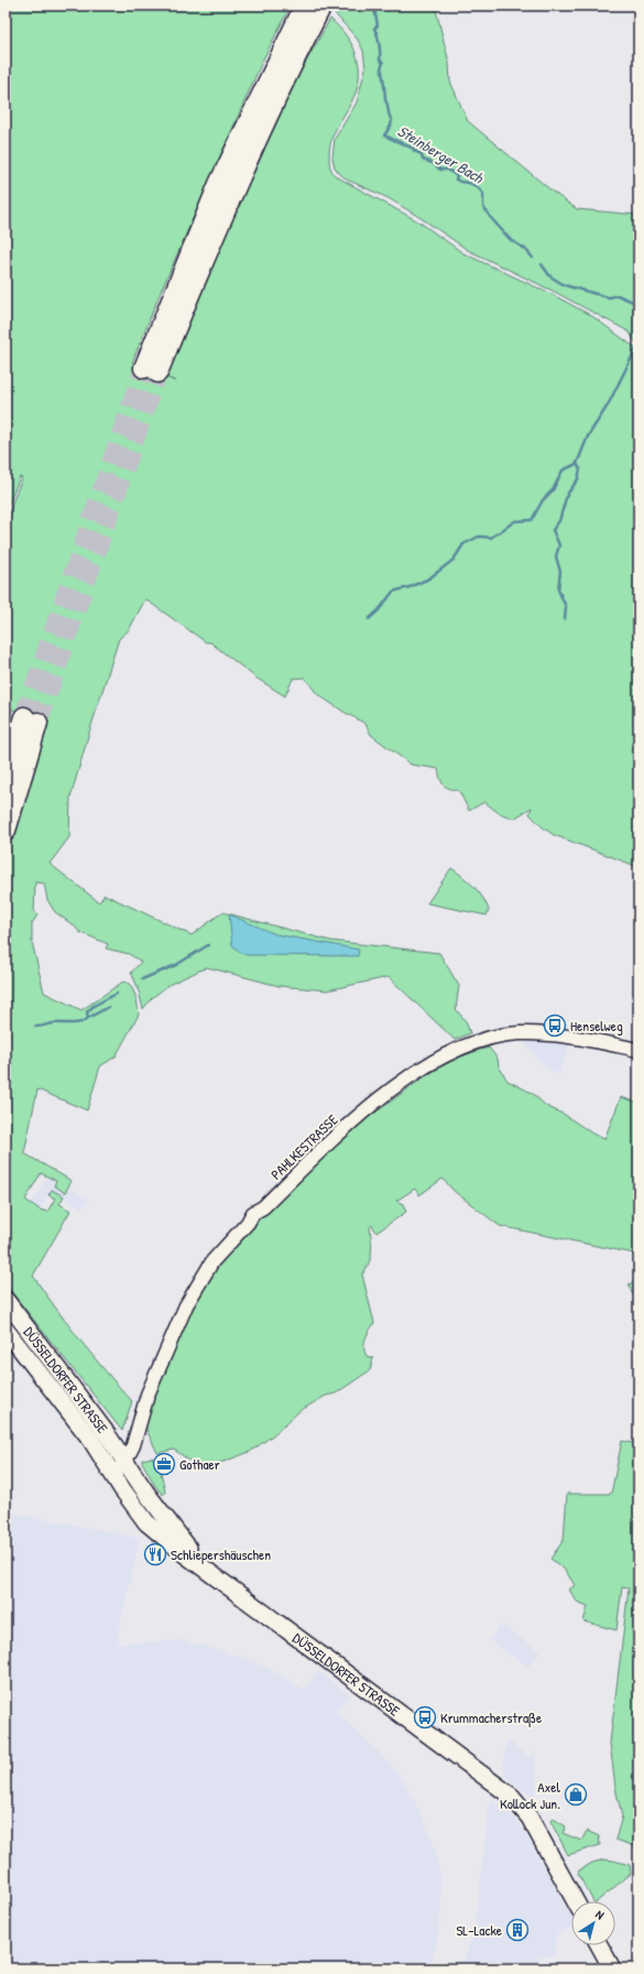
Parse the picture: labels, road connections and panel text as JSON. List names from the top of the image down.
{
  "streets": {
    "main road": ["DÜSSELDORFER STRASSE"],
    "street": ["PAHLKESTRASSE"]
  },
  "crossings": [
    ["PAHLKESTRASSE", "DÜSSELDORFER STRASSE"]
  ],
  "water": ["Steinberger Bach"],
  "places": {
    "bus stop": ["Henselweg", "Krummacherstraße"],
    "office": ["Gothaer"],
    "restaurant": ["Schliepershäuschen"],
    "shop": ["Axel Kollock Jun."],
    "building": ["SL-Lacke"]
  },
  "north": "top right"
}
